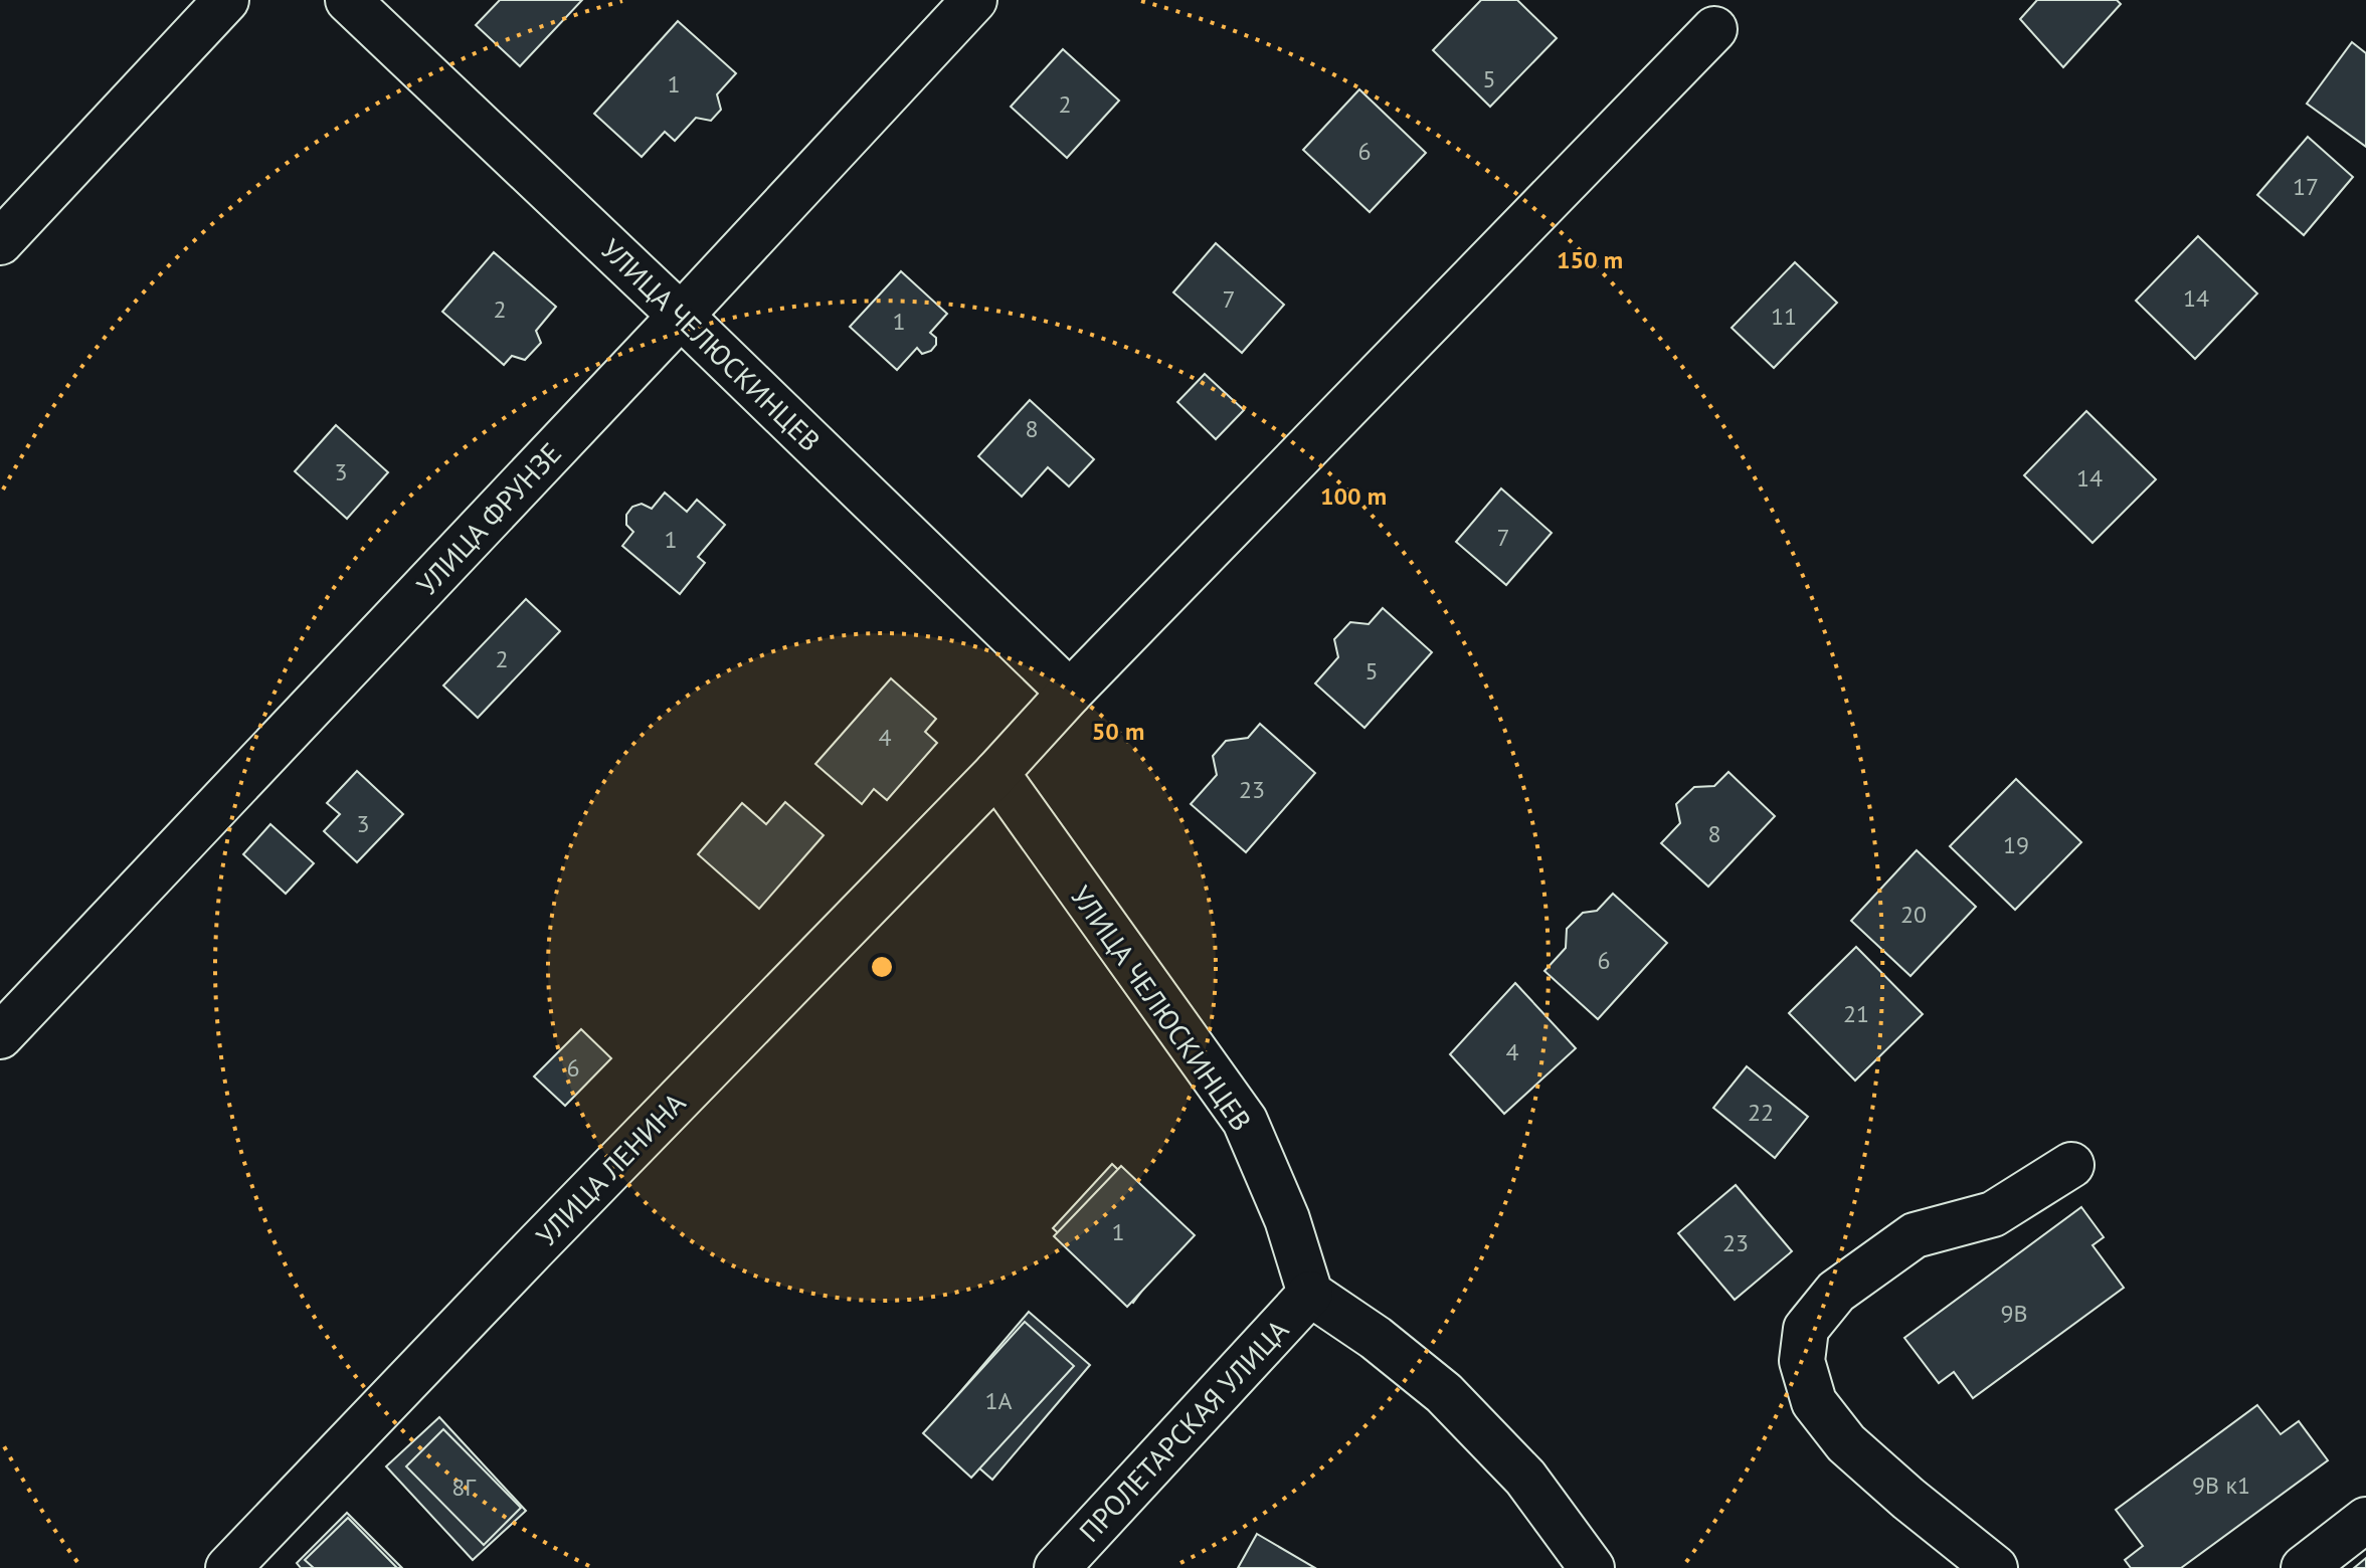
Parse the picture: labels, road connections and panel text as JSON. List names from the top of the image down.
{
  "streets": {
    "street": [
      "УЛИЦА ЧЕЛЮСКИНЦЕВ",
      "УЛИЦА ФРУНЗЕ",
      "УЛИЦА ЛЕНИНА",
      "ПРОЛЕТАРСКАЯ УЛИЦА"
    ]
  },
  "crossings": [
    ["УЛИЦА ЧЕЛЮСКИНЦЕВ", "УЛИЦА ФРУНЗЕ"],
    ["УЛИЦА ЧЕЛЮСКИНЦЕВ", "УЛИЦА ЛЕНИНА"],
    ["УЛИЦА ЧЕЛЮСКИНЦЕВ", "ПРОЛЕТАРСКАЯ УЛИЦА"]
  ],
  "house_numbers": [
    "5",
    "1",
    "2",
    "6",
    "17",
    "14",
    "7",
    "2",
    "11",
    "1",
    "8",
    "3",
    "14",
    "7",
    "1",
    "2",
    "5",
    "4",
    "23",
    "3",
    "8",
    "19",
    "20",
    "6",
    "21",
    "4",
    "6",
    "22",
    "1",
    "23",
    "9В",
    "1А",
    "9В к1",
    "8Г"
  ],
  "rings": ["150 m", "100 m", "50 m"]
}
